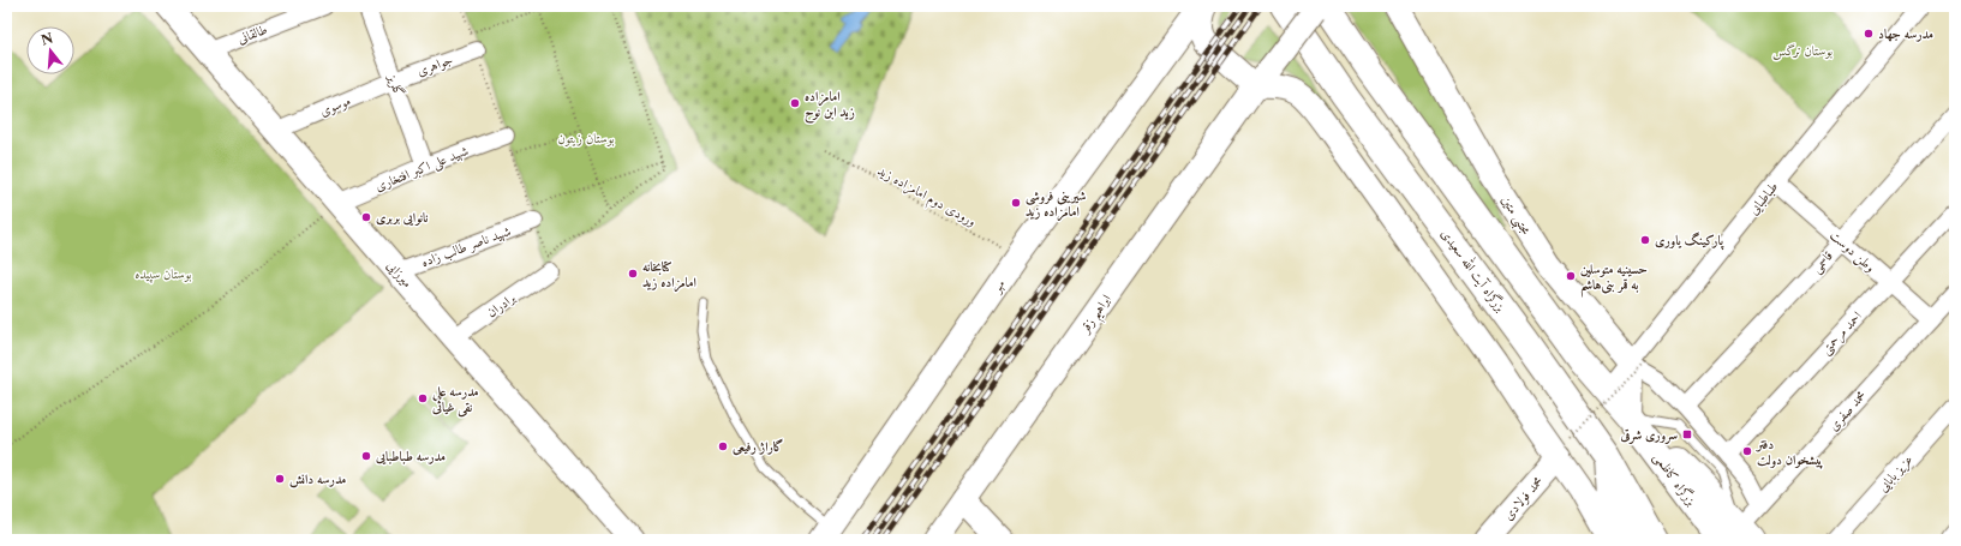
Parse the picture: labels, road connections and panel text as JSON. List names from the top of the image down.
{
  "streets": {
    "highway": ["بزرگراه آیت الله سعیدی"],
    "street": [
      "طالقانی",
      "جواهری",
      "گلریز",
      "موسوی",
      "شهید علی اکبر افتخاری",
      "طباطبایی",
      "مجتبی متین",
      "شهید ناصر طالب زاده",
      "وطن دوست",
      "قاسمی",
      "میرزایی",
      "مهر",
      "برادران",
      "ابراهیم زقر",
      "احمد مرحمتی",
      "محمد صفری",
      "عزیز بابایی",
      "محمد فولادی"
    ],
    "path": ["ورودی دوم امامزاده زید"]
  },
  "crossings": [
    ["طالقانی", "میرزایی"],
    ["جواهری", "گلریز"],
    ["جواهری", "موسوی"],
    ["گلریز", "موسوی"],
    ["گلریز", "شهید علی اکبر افتخاری"],
    ["موسوی", "میرزایی"],
    ["شهید علی اکبر افتخاری", "میرزایی"],
    ["ورودی دوم امامزاده زید", "مهر"],
    ["طباطبایی", "مجتبی متین"],
    ["طباطبایی", "وطن دوست"],
    ["شهید ناصر طالب زاده", "میرزایی"],
    ["وطن دوست", "قاسمی"],
    ["وطن دوست", "احمد مرحمتی"],
    ["وطن دوست", "محمد صفری"],
    ["میرزایی", "برادران"]
  ],
  "parks": ["بوستان نرگس", "بوستان زیتون", "بوستان سپیده"],
  "places": {
    "other": [
      "مدرسه جهاد",
      "امامزاده زید ابن نوح",
      "شیرینی فروشی امامزاده زید",
      "نانوایی بربری",
      "پارکینگ یاوری",
      "کتابخانه امامزاده زید",
      "حسینیه متوسلین به قمر بنی‌هاشم",
      "مدرسه علی نقی غیاثی",
      "گاراژ رفیعی",
      "دفتر پیشخوان دولت",
      "مدرسه طباطبایی",
      "مدرسه دانش"
    ],
    "transit": ["سروری شرقی"]
  },
  "north": "top"
}
